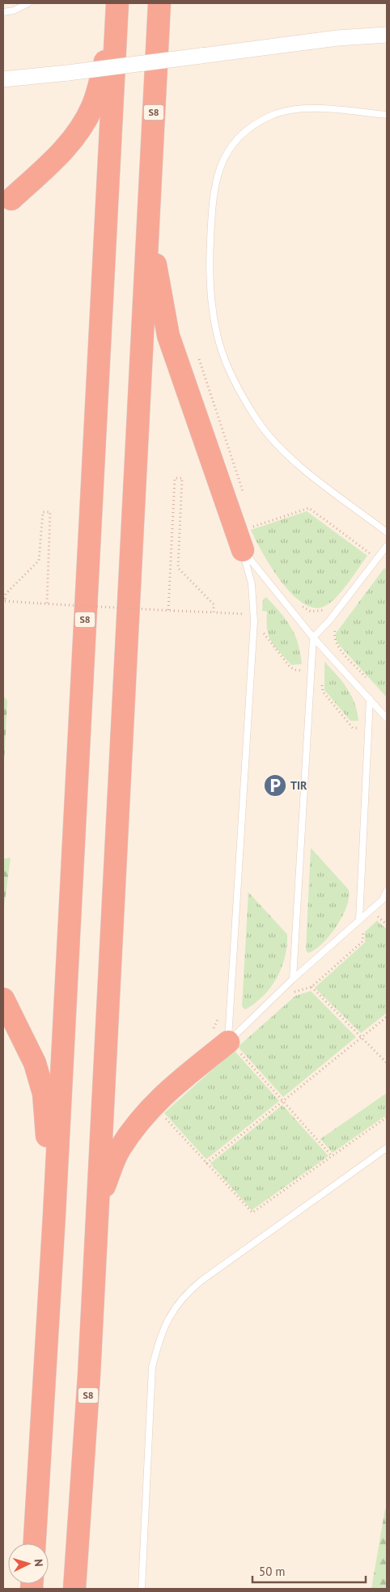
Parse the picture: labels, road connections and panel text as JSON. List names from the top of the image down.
{
  "streets": {
    "highway": ["S8"]
  },
  "places": {
    "parking": ["TIR"]
  },
  "scale_bar": "50 m",
  "north": "right"
}
